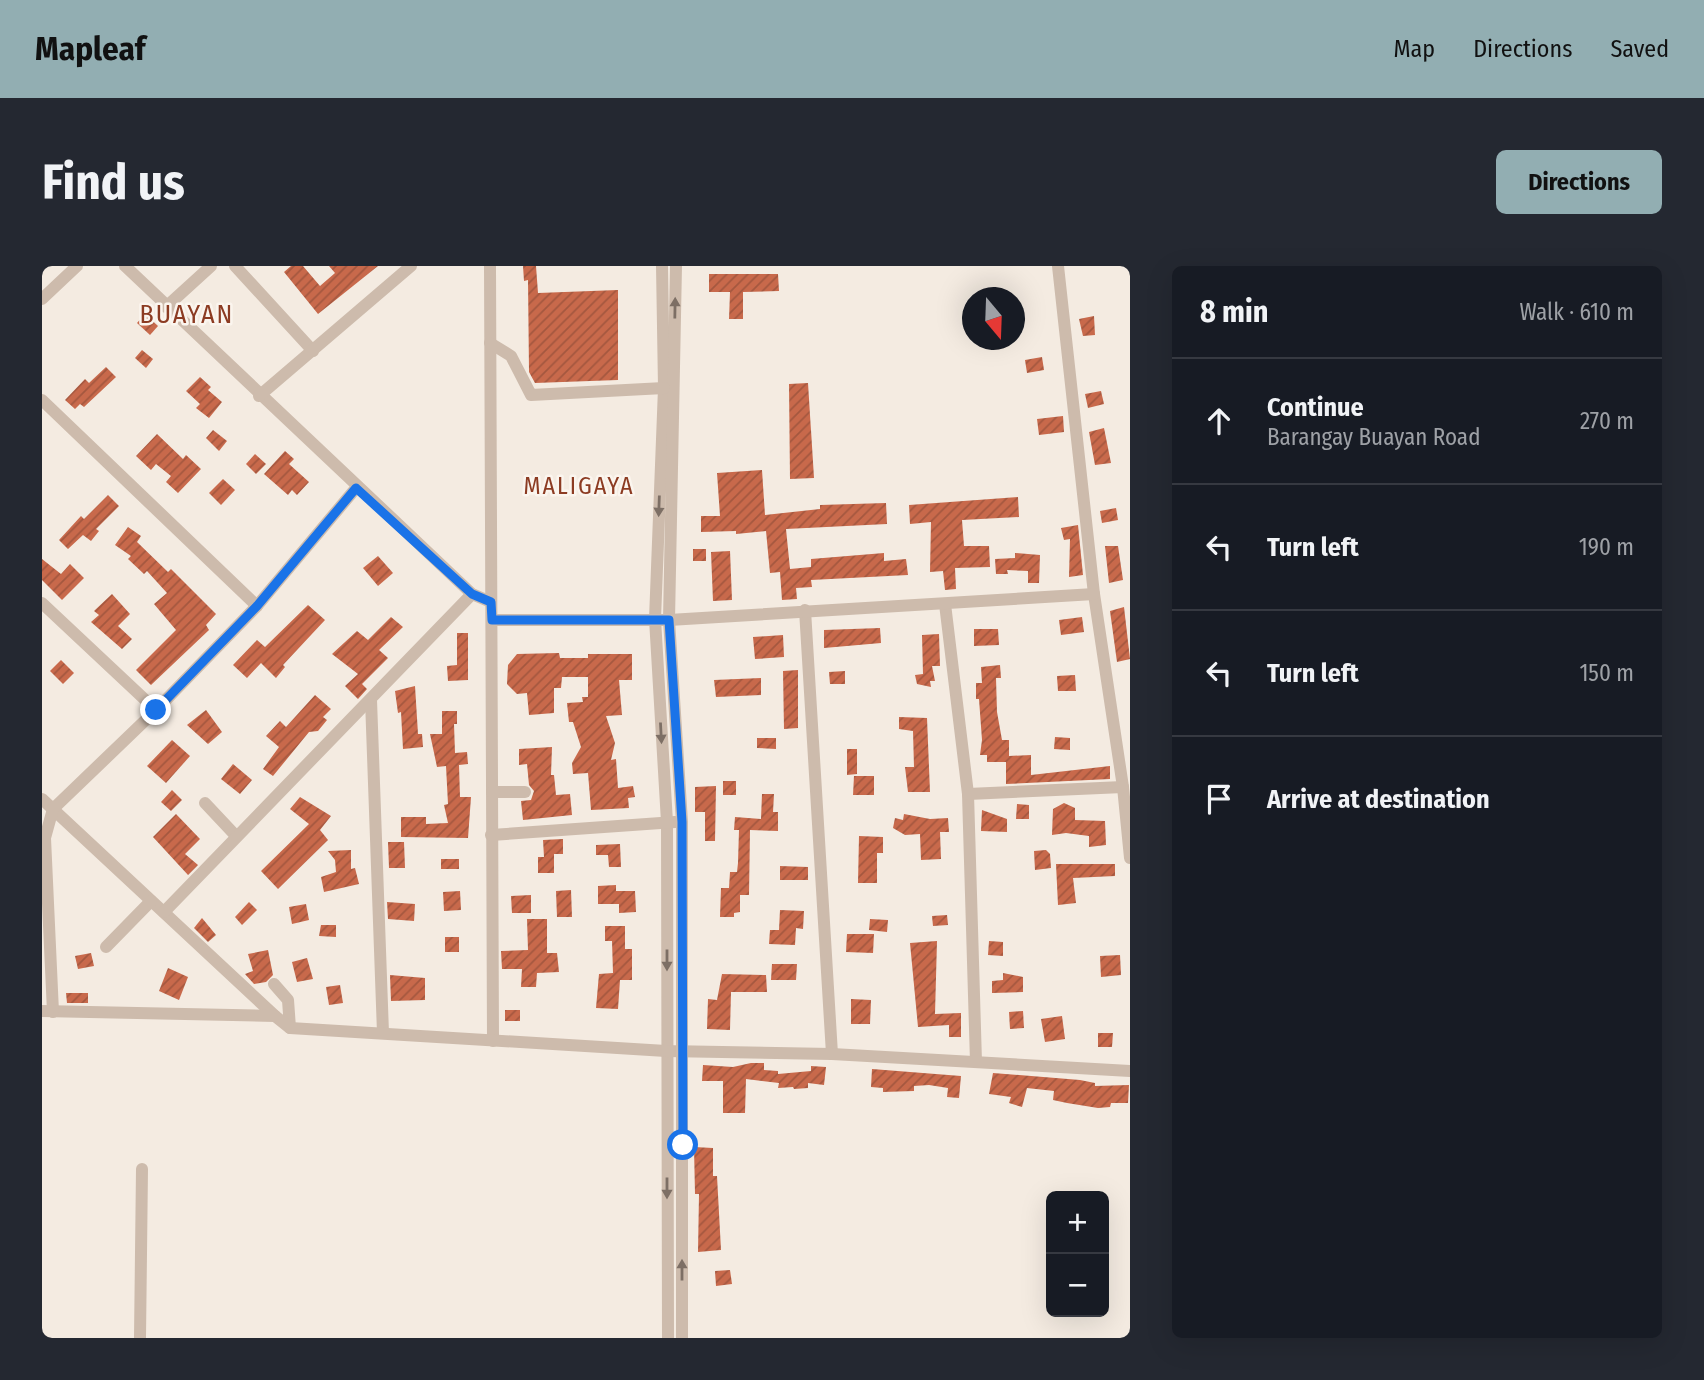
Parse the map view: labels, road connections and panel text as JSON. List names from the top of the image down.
{
  "districts": ["BUAYAN", "MALIGAYA"],
  "north": "bottom",
  "page": {
    "header": "Mapleaf",
    "nav": ["Map", "Directions", "Saved"],
    "buttons": "Directions",
    "title": "Find us",
    "heading": ["8 min", "Walk · 610 m"],
    "list": [
      ["Continue", "Barangay Buayan Road", "270 m"],
      ["Turn left", "190 m"],
      ["Turn left", "150 m"],
      "Arrive at destination"
    ],
    "map_buttons": ["+", "−"]
  }
}
